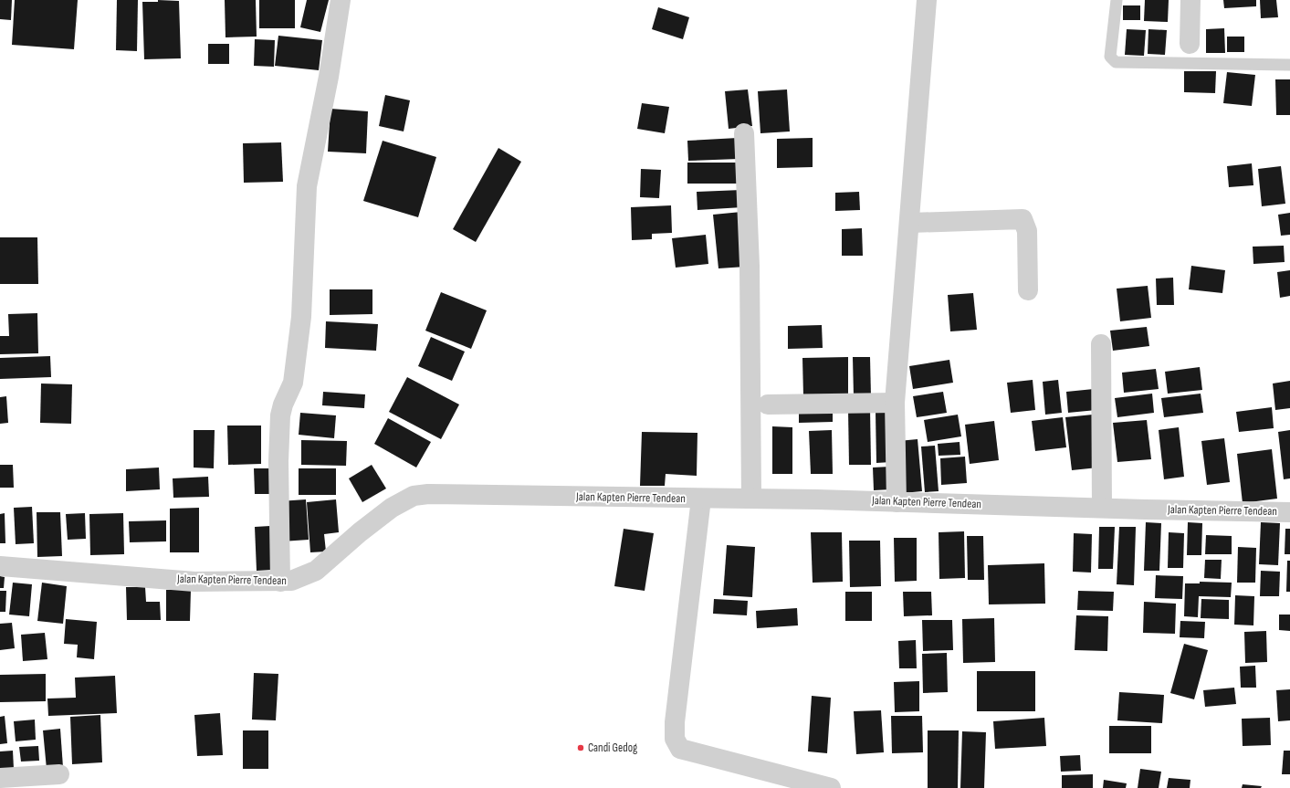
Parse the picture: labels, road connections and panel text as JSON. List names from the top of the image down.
{
  "streets": {
    "street": ["Jalan Kapten Pierre Tendean"]
  },
  "places": ["Candi Gedog"]
}
